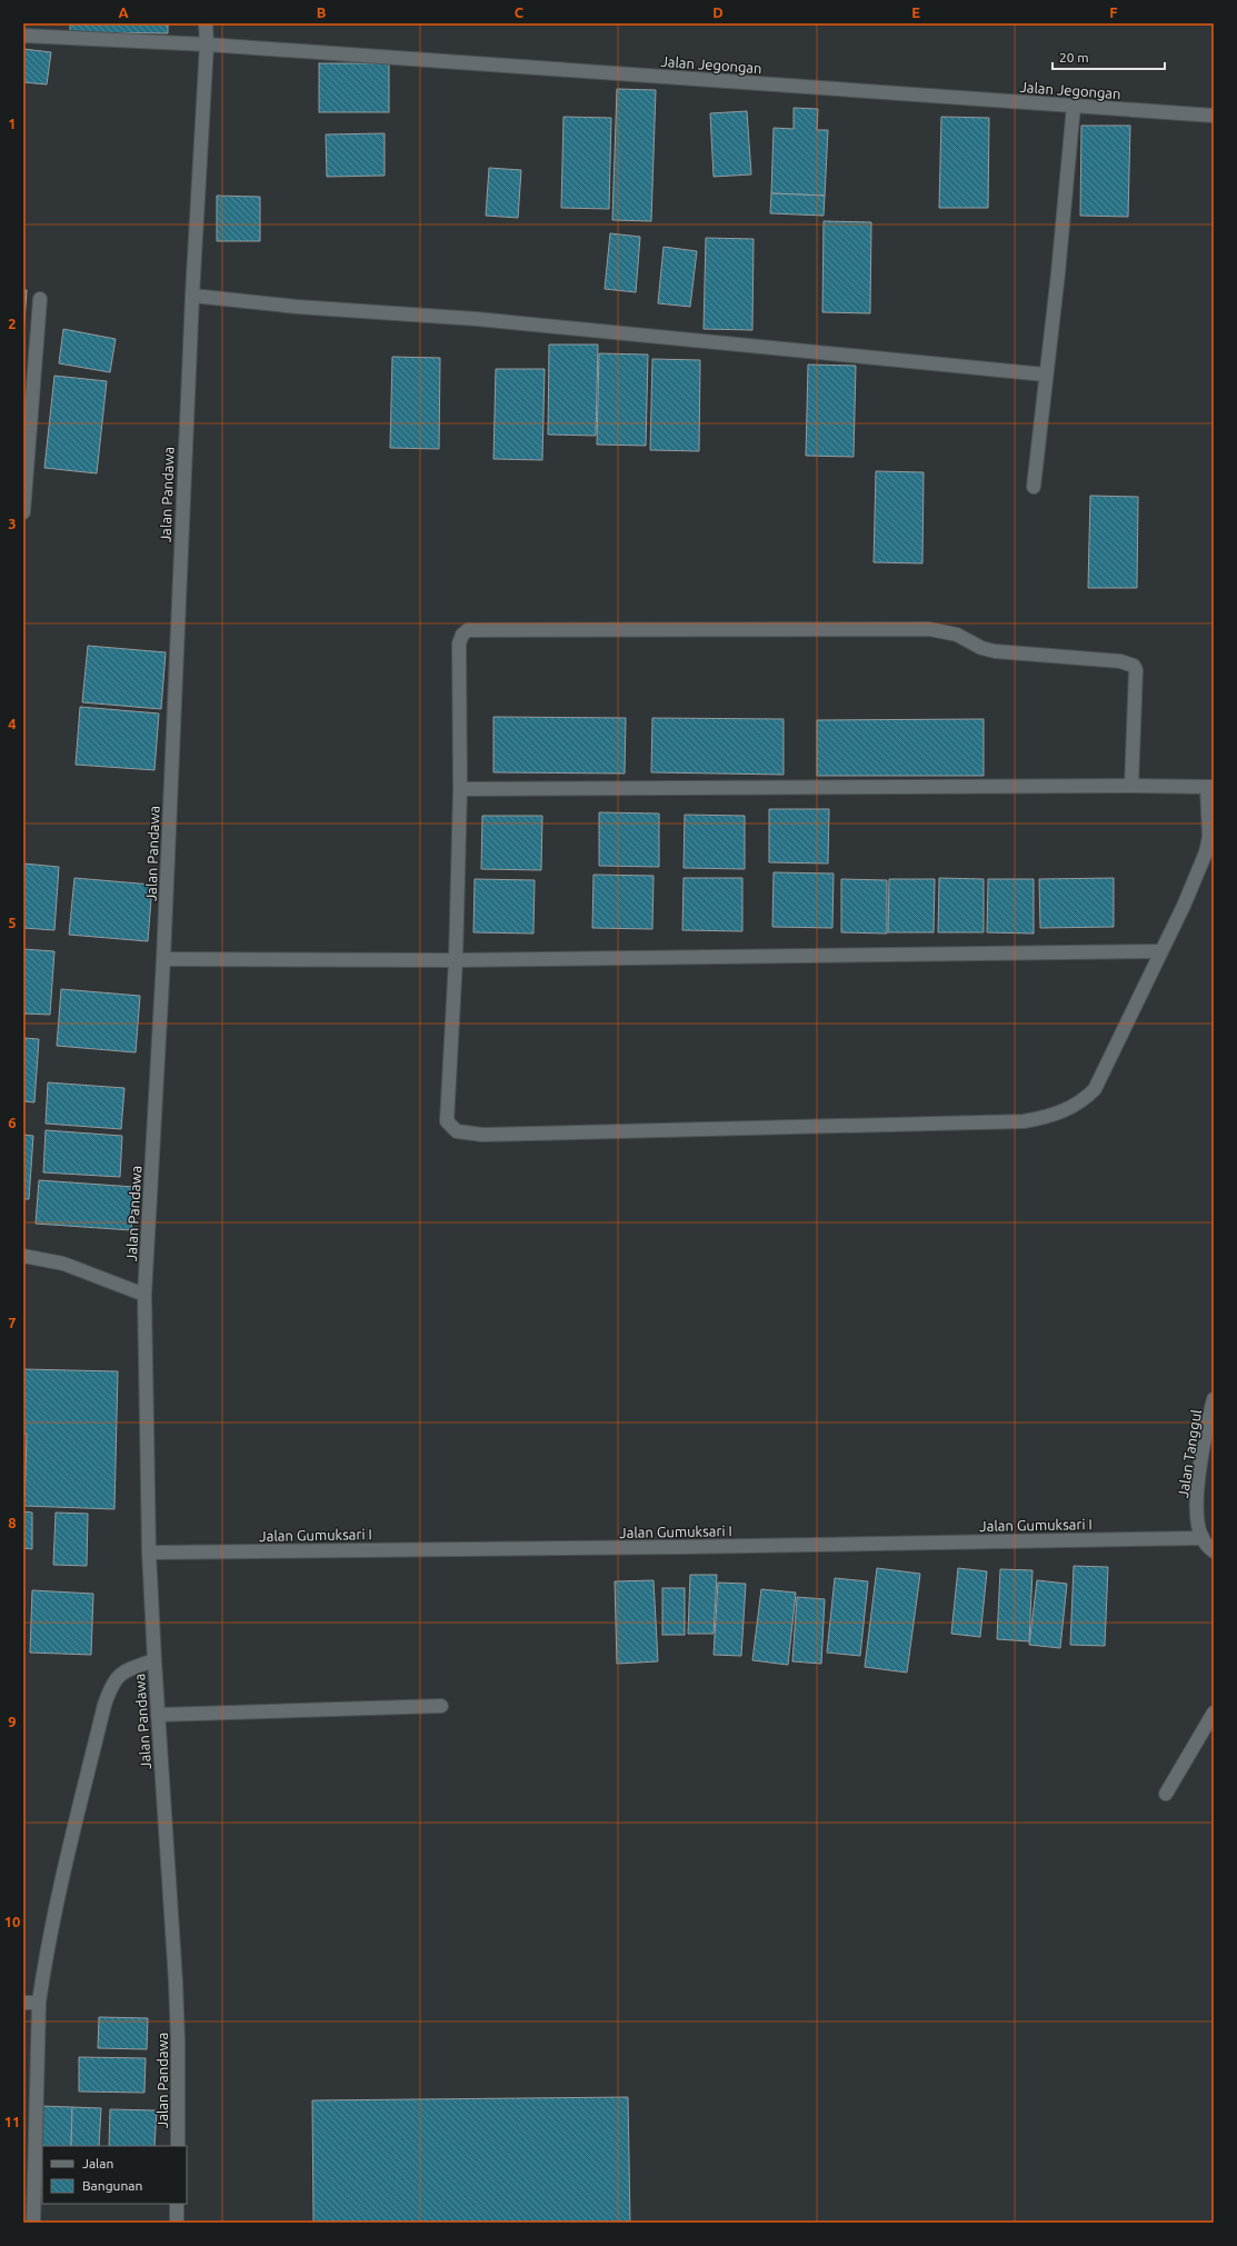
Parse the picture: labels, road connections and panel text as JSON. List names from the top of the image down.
{
  "streets": {
    "street": [
      "Jalan Jegongan",
      "Jalan Pandawa",
      "Jalan Tanggul",
      "Jalan Gumuksari I"
    ]
  },
  "crossings": [
    ["Jalan Jegongan", "Jalan Pandawa"],
    ["Jalan Pandawa", "Jalan Gumuksari I"],
    ["Jalan Tanggul", "Jalan Gumuksari I"]
  ],
  "legend": ["Jalan", "Bangunan"],
  "scale_bar": "20 m",
  "grid": {
    "columns": [
      "A",
      "B",
      "C",
      "D",
      "E",
      "F"
    ],
    "rows": [
      "1",
      "2",
      "3",
      "4",
      "5",
      "6",
      "7",
      "8",
      "9",
      "10",
      "11"
    ]
  }
}
